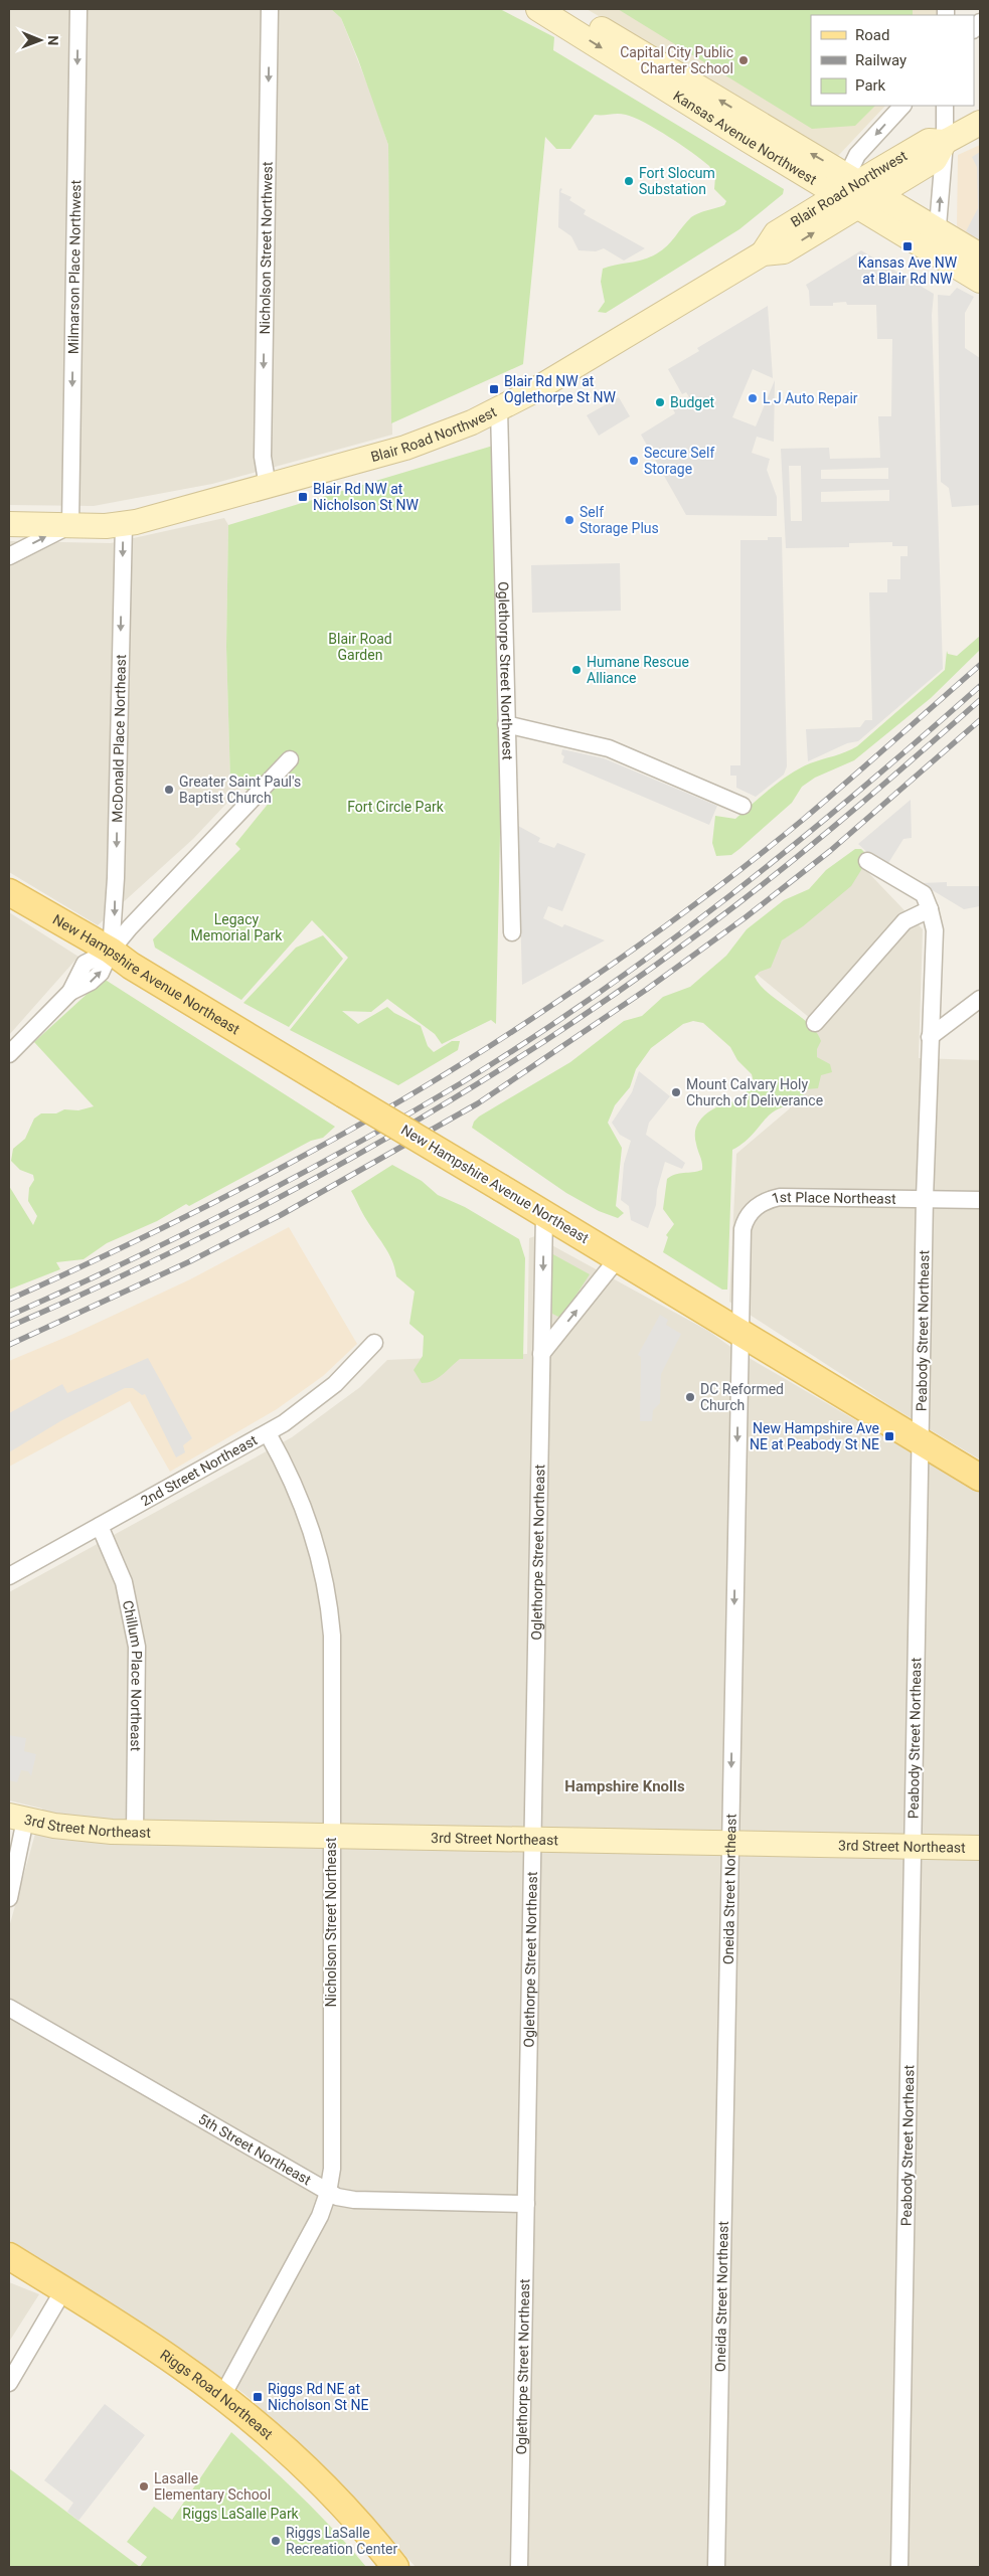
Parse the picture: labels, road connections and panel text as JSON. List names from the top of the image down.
{
  "streets": {
    "main road": ["New Hampshire Avenue Northeast", "Riggs Road Northeast"],
    "street": [
      "Kansas Avenue Northwest",
      "Blair Road Northwest",
      "Nicholson Street Northwest",
      "Milmarson Place Northwest",
      "Oglethorpe Street Northwest",
      "McDonald Place Northeast",
      "1st Place Northeast",
      "Peabody Street Northeast",
      "2nd Street Northeast",
      "Oglethorpe Street Northeast",
      "Chillum Place Northeast",
      "3rd Street Northeast",
      "Oneida Street Northeast",
      "Nicholson Street Northeast",
      "5th Street Northeast"
    ]
  },
  "crossings": [
    ["Kansas Avenue Northwest", "Blair Road Northwest"],
    ["Blair Road Northwest", "Nicholson Street Northwest"],
    ["Blair Road Northwest", "Milmarson Place Northwest"],
    ["Blair Road Northwest", "Oglethorpe Street Northwest"],
    ["Blair Road Northwest", "McDonald Place Northeast"],
    ["McDonald Place Northeast", "New Hampshire Avenue Northeast"],
    ["New Hampshire Avenue Northeast", "Peabody Street Northeast"],
    ["New Hampshire Avenue Northeast", "Oglethorpe Street Northeast"],
    ["New Hampshire Avenue Northeast", "Oneida Street Northeast"],
    ["1st Place Northeast", "Peabody Street Northeast"],
    ["1st Place Northeast", "Oneida Street Northeast"],
    ["Peabody Street Northeast", "3rd Street Northeast"],
    ["2nd Street Northeast", "Chillum Place Northeast"],
    ["2nd Street Northeast", "Nicholson Street Northeast"],
    ["Oglethorpe Street Northeast", "3rd Street Northeast"],
    ["Oglethorpe Street Northeast", "5th Street Northeast"],
    ["Chillum Place Northeast", "3rd Street Northeast"],
    ["3rd Street Northeast", "Oneida Street Northeast"],
    ["3rd Street Northeast", "Nicholson Street Northeast"],
    ["Nicholson Street Northeast", "5th Street Northeast"],
    ["Nicholson Street Northeast", "Riggs Road Northeast"]
  ],
  "one_way": [
    "Nicholson Street Northwest",
    "Milmarson Place Northwest",
    "McDonald Place Northeast",
    "Oneida Street Northeast"
  ],
  "districts": ["Hampshire Knolls"],
  "parks": [
    "Blair Road Garden",
    "Fort Circle Park",
    "Legacy Memorial Park",
    "Riggs LaSalle Park"
  ],
  "places": {
    "other": [
      "Capital City Public Charter School",
      "Fort Slocum Substation",
      "L J Auto Repair",
      "Budget",
      "Secure Self Storage",
      "Self Storage Plus",
      "Humane Rescue Alliance",
      "Greater Saint Paul's Baptist Church",
      "Mount Calvary Holy Church of Deliverance",
      "DC Reformed Church",
      "Lasalle Elementary School",
      "Riggs LaSalle Recreation Center"
    ],
    "transit": [
      "Kansas Ave NW at Blair Rd NW",
      "Blair Rd NW at Oglethorpe St NW",
      "Blair Rd NW at Nicholson St NW",
      "New Hampshire Ave NE at Peabody St NE",
      "Riggs Rd NE at Nicholson St NE"
    ]
  },
  "legend": ["Road", "Railway", "Park"],
  "north": "right"
}
